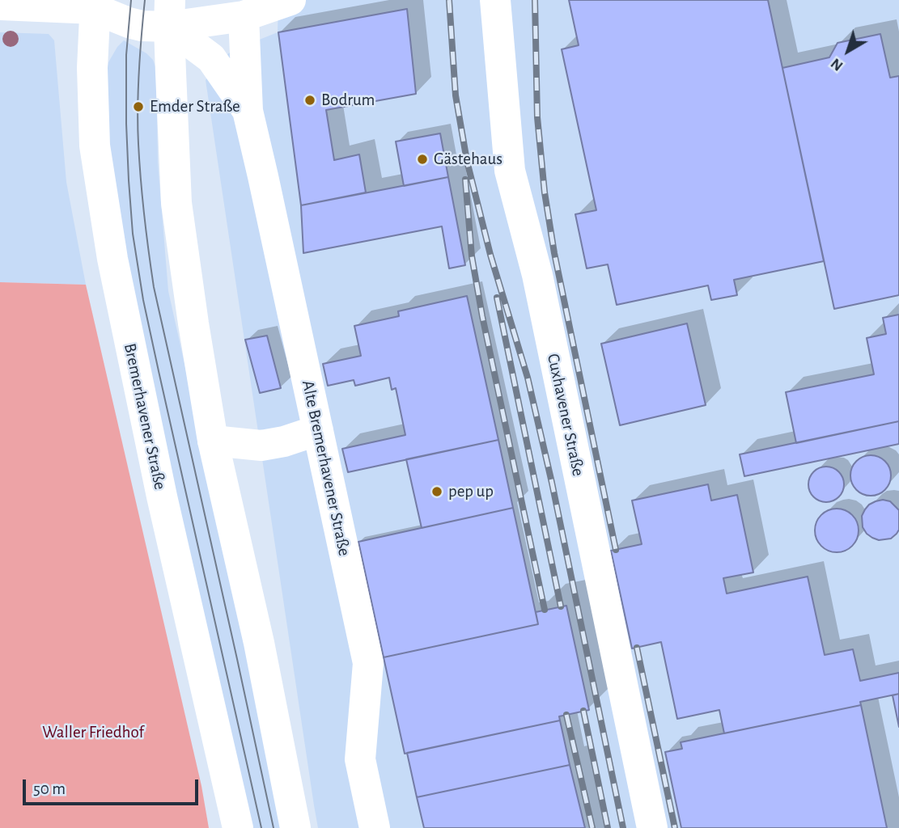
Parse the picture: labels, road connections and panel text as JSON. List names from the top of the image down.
{
  "streets": {
    "main road": ["Cuxhavener Straße", "Bremerhavener Straße", "Alte Bremerhavener Straße"]
  },
  "parks": ["Waller Friedhof"],
  "places": [
    "Bodrum",
    "Emder Straße",
    "Gästehaus",
    "pep up"
  ],
  "scale_bar": "50 m",
  "north": "bottom left"
}
